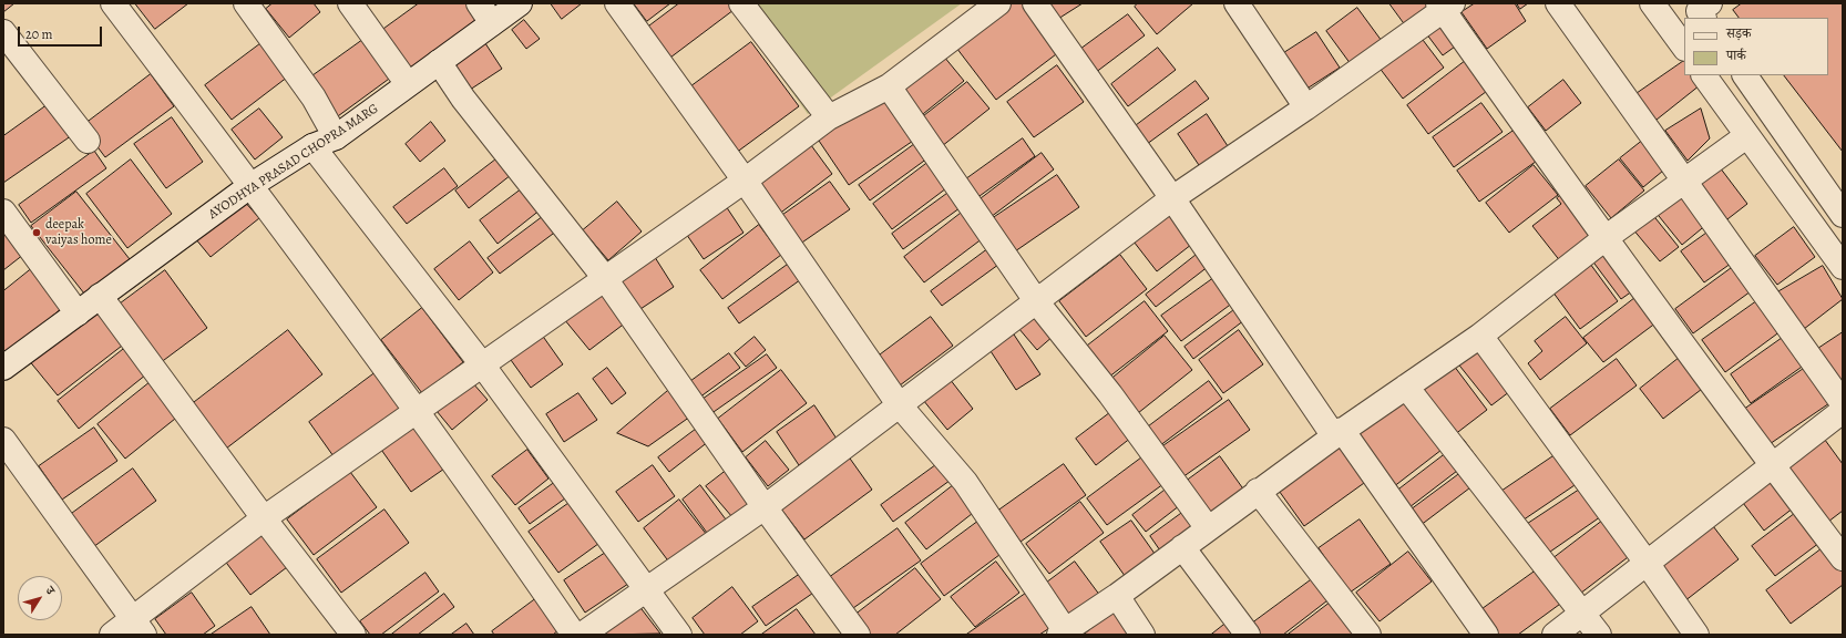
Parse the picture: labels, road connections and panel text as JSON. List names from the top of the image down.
{
  "streets": {
    "street": ["AYODHYA PRASAD CHOPRA MARG"]
  },
  "places": ["deepak vaiyas home"],
  "legend": ["सड़क", "पार्क"],
  "scale_bar": "20 m",
  "north": "top right"
}
